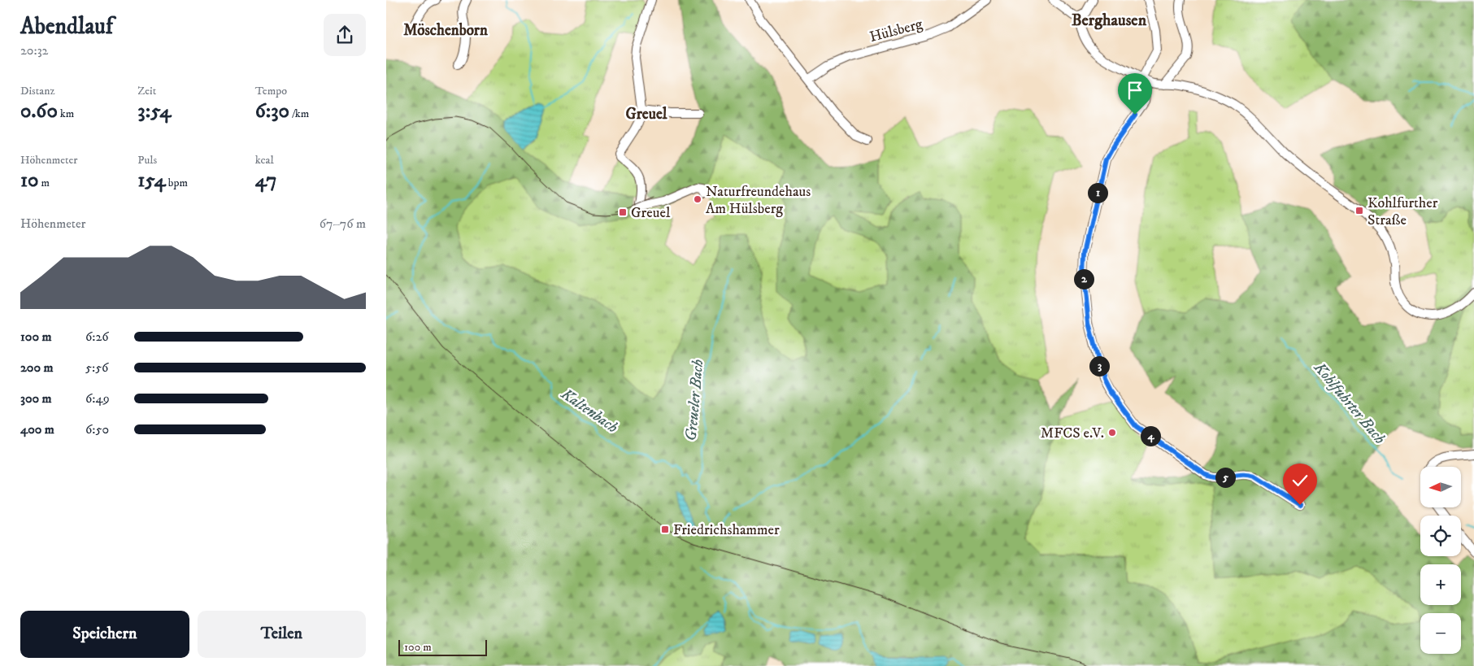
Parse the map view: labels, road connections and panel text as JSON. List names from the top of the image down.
{
  "streets": {
    "street": ["Hülsberg"]
  },
  "districts": ["Berghausen", "Möschenborn", "Greuel"],
  "water": ["Greueler Bach", "Kohlfuhrter Bach", "Kaltenbach"],
  "places": {
    "other": ["Naturfreundehaus Am Hülsberg", "MFCS e.V."],
    "transit": ["Kohlfurther Straße", "Greuel", "Friedrichshammer"]
  },
  "scale_bar": "100 m",
  "north": "left",
  "page": {
    "heading": ["Abendlauf", "20:32"],
    "stats": [
      ["Distanz", "0.60 km"],
      ["Zeit", "3:54"],
      ["Tempo", "6:30 /km"],
      ["Höhenmeter", "10 m"],
      ["Puls", "154 bpm"],
      ["kcal", "47"]
    ],
    "pins": [
      "1",
      "2",
      "3",
      "4",
      "5"
    ],
    "chart": ["Höhenmeter", "67–76 m"],
    "list": [
      {
        "name": "100 m",
        "note": "6:26"
      },
      {
        "name": "200 m",
        "note": "5:56"
      },
      {
        "name": "300 m",
        "note": "6:49"
      },
      {
        "name": "400 m",
        "note": "6:50"
      }
    ],
    "map_buttons": ["+", "−"],
    "buttons": ["Speichern", "Teilen"],
    "scale": "100 m"
  }
}
